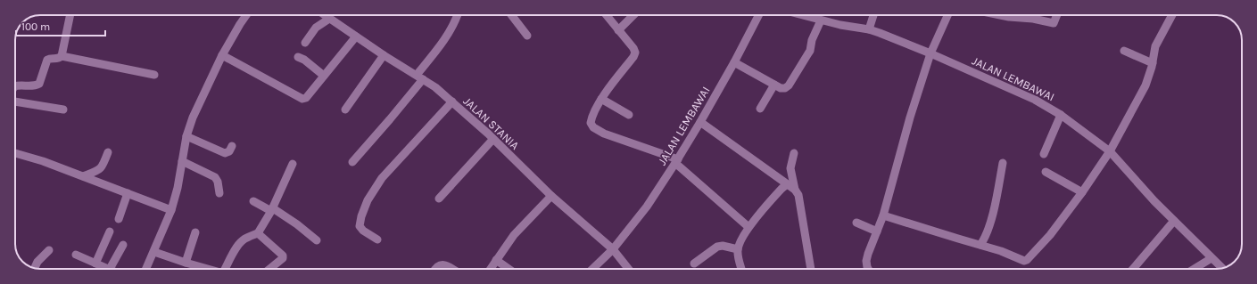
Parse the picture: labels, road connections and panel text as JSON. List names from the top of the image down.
{
  "streets": {
    "street": ["JALAN LEMBAWAI", "JALAN STANIA"]
  },
  "crossings": [
    ["JALAN LEMBAWAI", "JALAN STANIA"]
  ],
  "scale_bar": "100 m"
}
